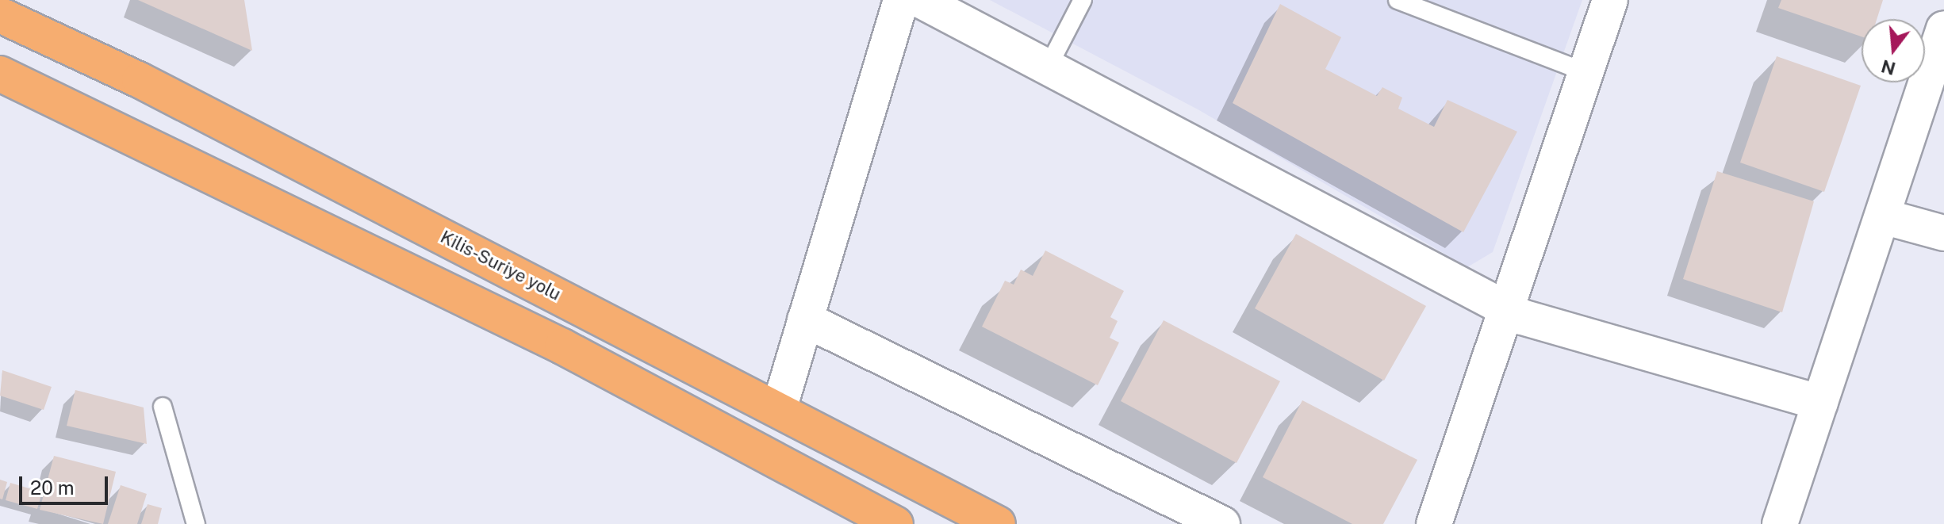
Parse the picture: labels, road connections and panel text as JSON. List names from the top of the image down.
{
  "streets": {
    "highway": ["Kilis-Suriye yolu"]
  },
  "scale_bar": "20 m",
  "north": "bottom"
}
